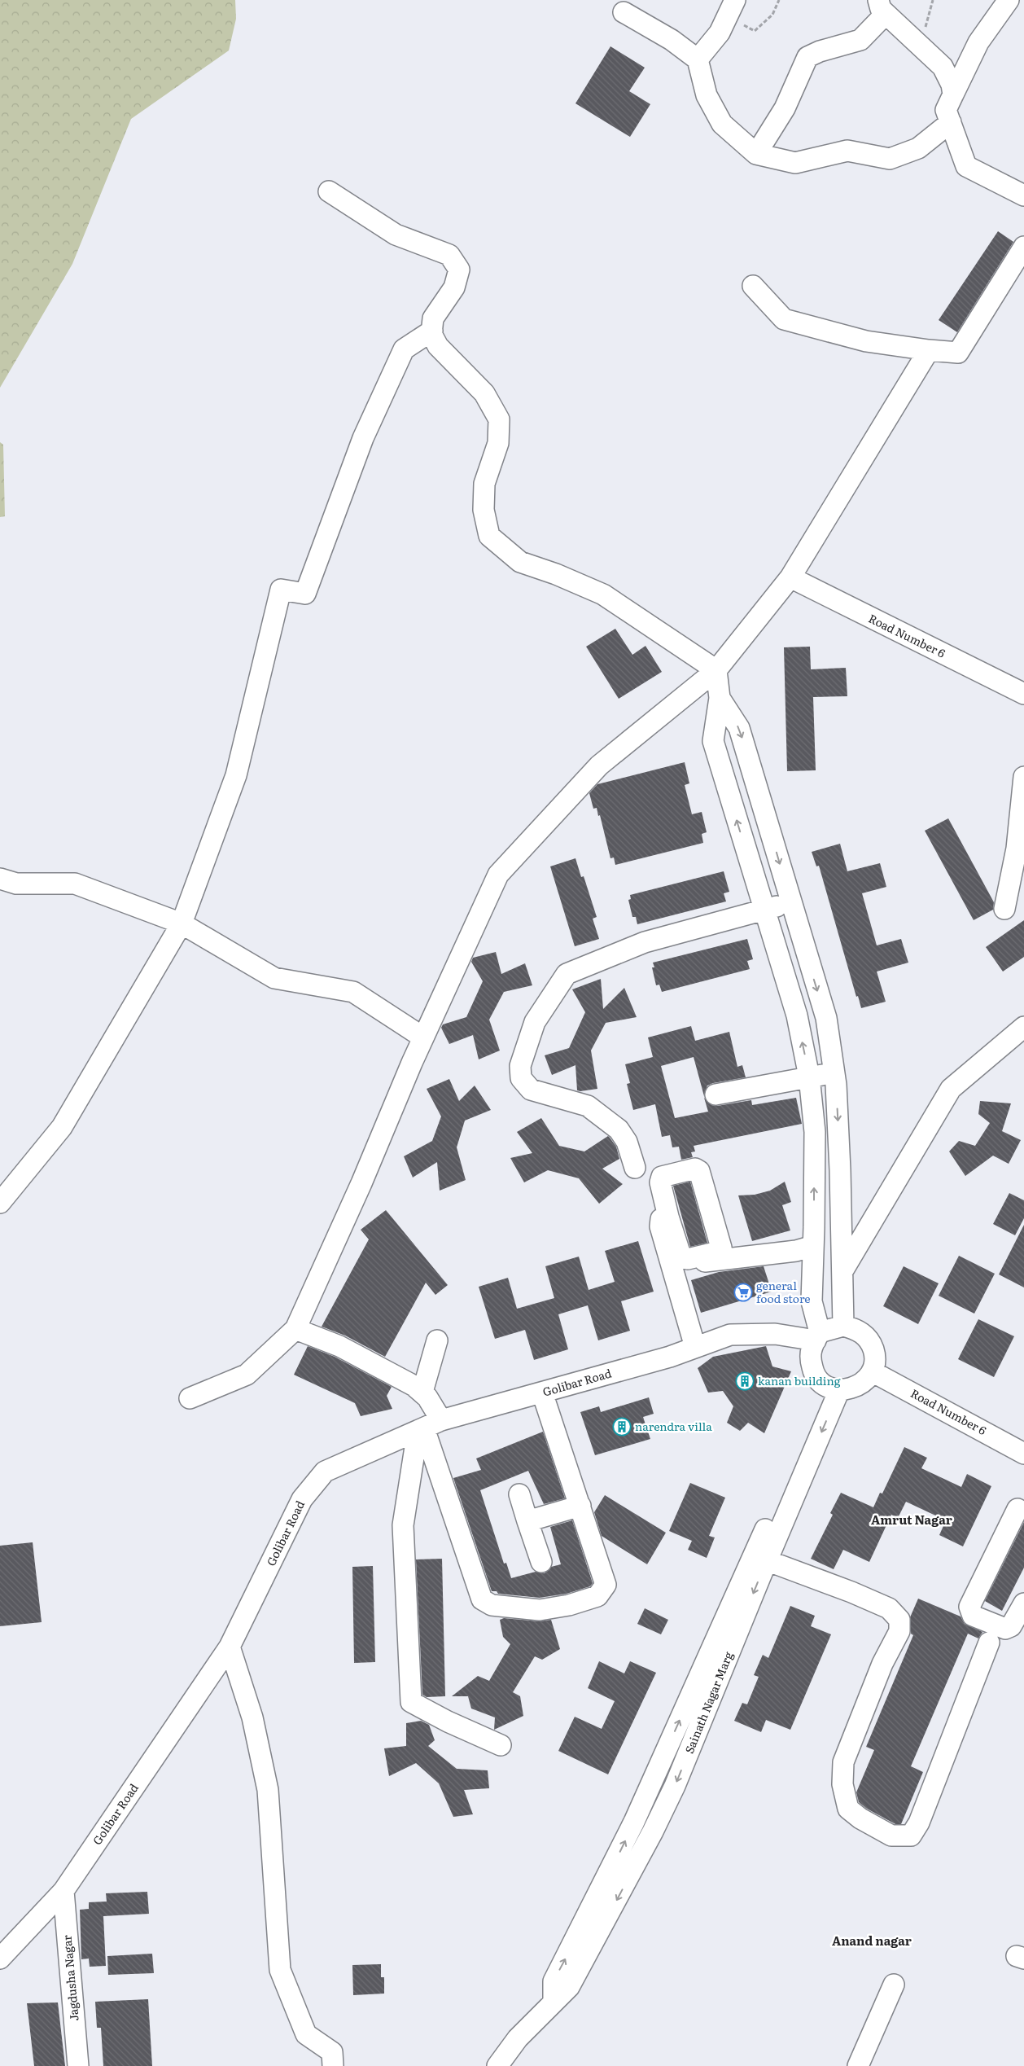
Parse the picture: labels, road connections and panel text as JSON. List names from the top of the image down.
{
  "streets": {
    "street": [
      "Road Number 6",
      "Golibar Road",
      "Sainath Nagar Marg",
      "Jagdusha Nagar"
    ]
  },
  "crossings": [
    ["Road Number 6", "Golibar Road"],
    ["Road Number 6", "Sainath Nagar Marg"],
    ["Golibar Road", "Sainath Nagar Marg"],
    ["Golibar Road", "Jagdusha Nagar"]
  ],
  "districts": ["Amrut Nagar", "Anand nagar"],
  "places": {
    "supermarket": ["general food store"],
    "building": ["kanan building", "narendra villa"]
  }
}
